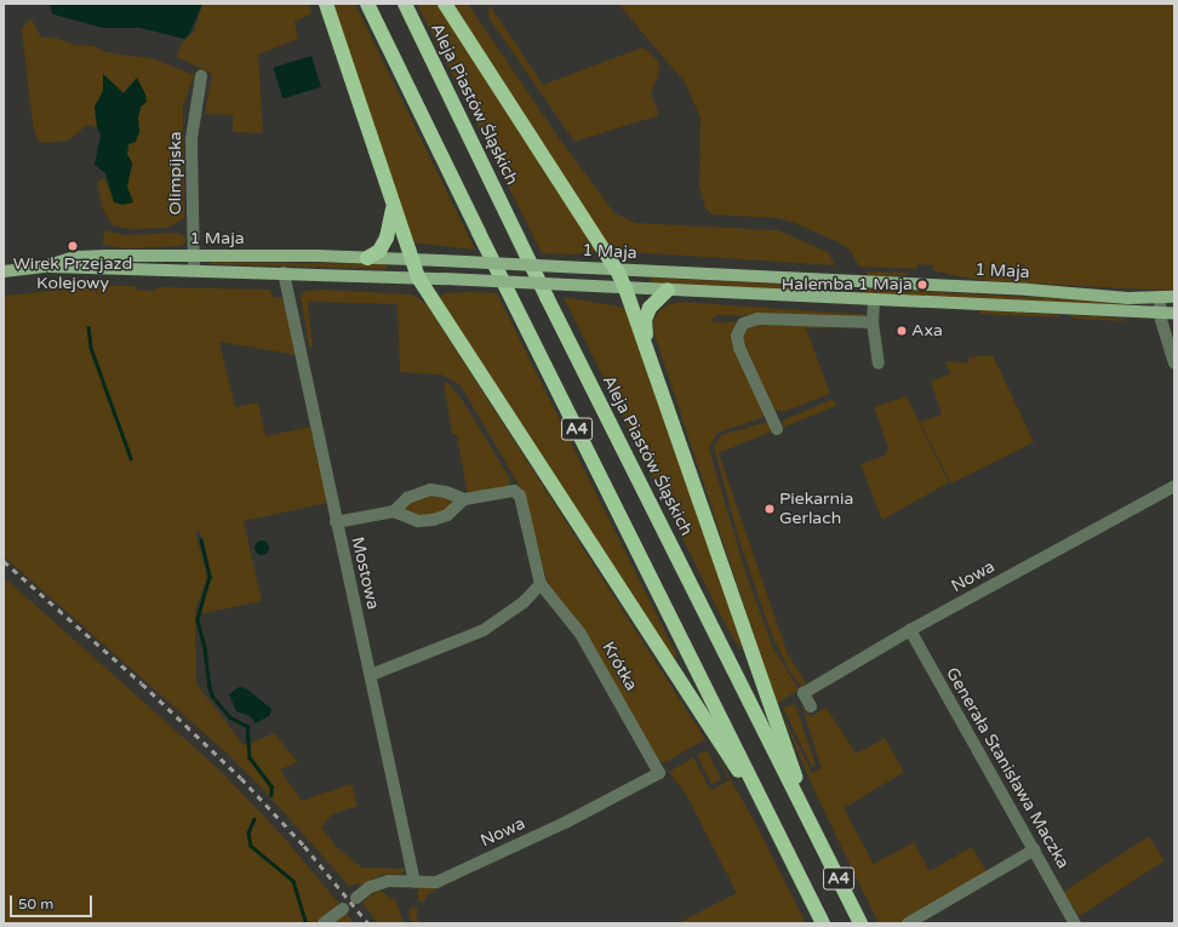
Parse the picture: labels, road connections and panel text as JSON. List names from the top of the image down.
{
  "streets": {
    "highway": ["Aleja Piastów Śląskich", "A4"],
    "main road": ["1 Maja"],
    "street": [
      "Olimpijska",
      "Mostowa",
      "Nowa",
      "Krótka",
      "Generała Stanisława Maczka"
    ]
  },
  "crossings": [
    ["Olimpijska", "1 Maja"],
    ["1 Maja", "Mostowa"],
    ["Mostowa", "Nowa"],
    ["Nowa", "Krótka"],
    ["Nowa", "Generała Stanisława Maczka"]
  ],
  "places": [
    "Wirek Przejazd Kolejowy",
    "Halemba 1 Maja",
    "Axa",
    "Piekarnia Gerlach"
  ],
  "scale_bar": "50 m"
}
